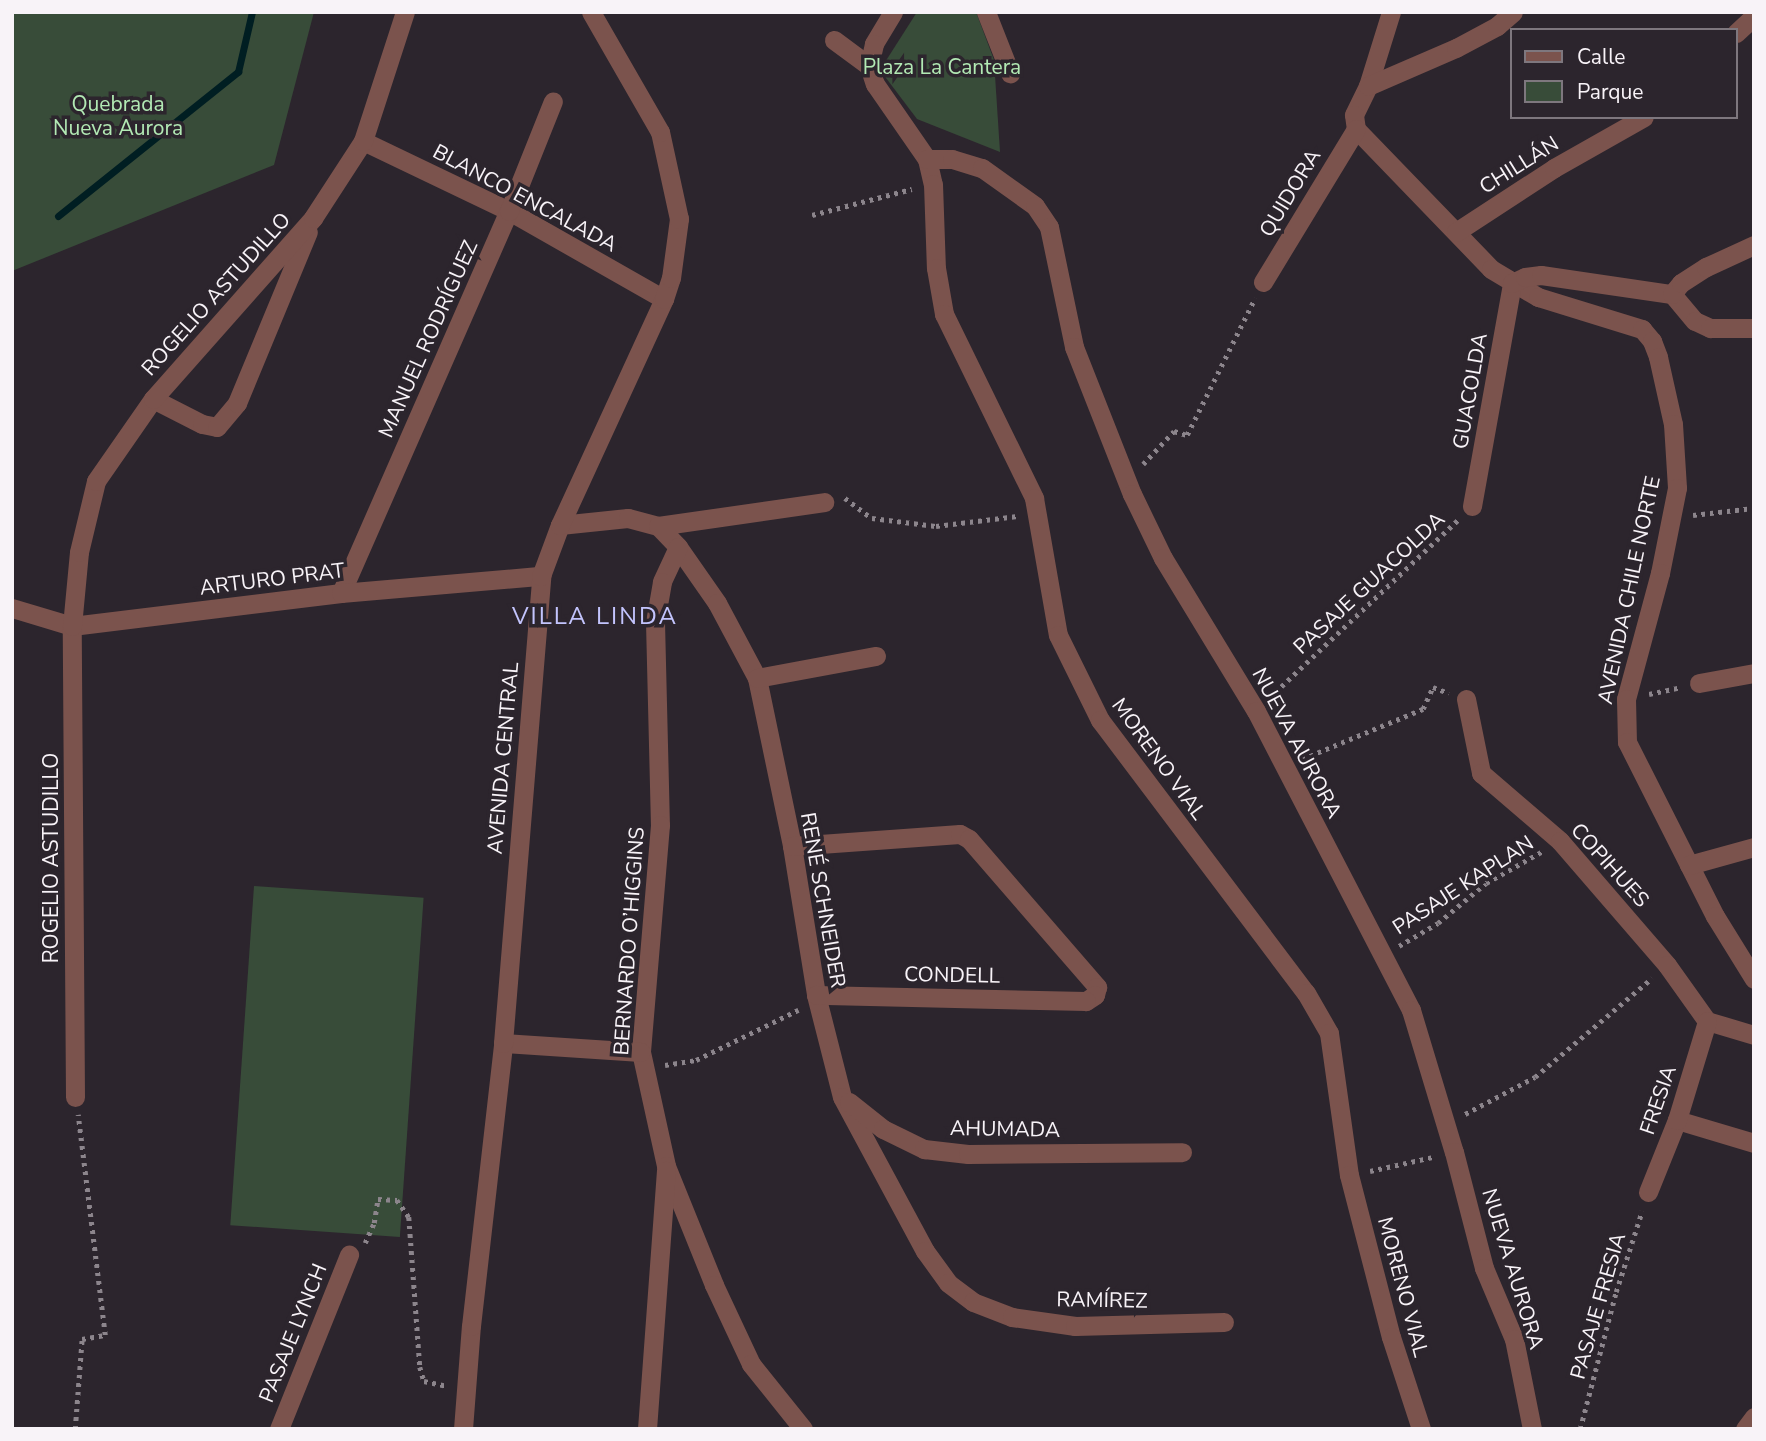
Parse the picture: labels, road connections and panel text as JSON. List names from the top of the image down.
{
  "streets": {
    "street": [
      "CHILLÁN",
      "QUIDORA",
      "BLANCO ENCALADA",
      "ROGELIO ASTUDILLO",
      "MANUEL RODRÍGUEZ",
      "GUACOLDA",
      "ARTURO PRAT",
      "AVENIDA CHILE NORTE",
      "NUEVA AURORA",
      "AVENIDA CENTRAL",
      "MORENO VIAL",
      "COPIHUES",
      "RENÉ SCHNEIDER",
      "BERNARDO O’HIGGINS",
      "CONDELL",
      "FRESIA",
      "AHUMADA",
      "RAMÍREZ",
      "PASAJE LYNCH"
    ],
    "path": ["PASAJE GUACOLDA", "PASAJE KAPLAN", "PASAJE FRESIA"]
  },
  "crossings": [
    ["CHILLÁN", "AVENIDA CHILE NORTE"],
    ["QUIDORA", "AVENIDA CHILE NORTE"],
    ["BLANCO ENCALADA", "ROGELIO ASTUDILLO"],
    ["BLANCO ENCALADA", "MANUEL RODRÍGUEZ"],
    ["BLANCO ENCALADA", "AVENIDA CENTRAL"],
    ["ROGELIO ASTUDILLO", "ARTURO PRAT"],
    ["MANUEL RODRÍGUEZ", "ARTURO PRAT"],
    ["GUACOLDA", "PASAJE GUACOLDA"],
    ["GUACOLDA", "AVENIDA CHILE NORTE"],
    ["ARTURO PRAT", "AVENIDA CENTRAL"],
    ["PASAJE GUACOLDA", "NUEVA AURORA"],
    ["NUEVA AURORA", "MORENO VIAL"],
    ["NUEVA AURORA", "PASAJE KAPLAN"],
    ["COPIHUES", "PASAJE KAPLAN"],
    ["COPIHUES", "FRESIA"],
    ["RENÉ SCHNEIDER", "BERNARDO O’HIGGINS"],
    ["RENÉ SCHNEIDER", "CONDELL"],
    ["RENÉ SCHNEIDER", "AHUMADA"],
    ["RENÉ SCHNEIDER", "RAMÍREZ"],
    ["FRESIA", "PASAJE FRESIA"]
  ],
  "districts": ["VILLA LINDA"],
  "parks": ["Plaza La Cantera", "Quebrada Nueva Aurora"],
  "legend": ["Calle", "Parque"]
}
